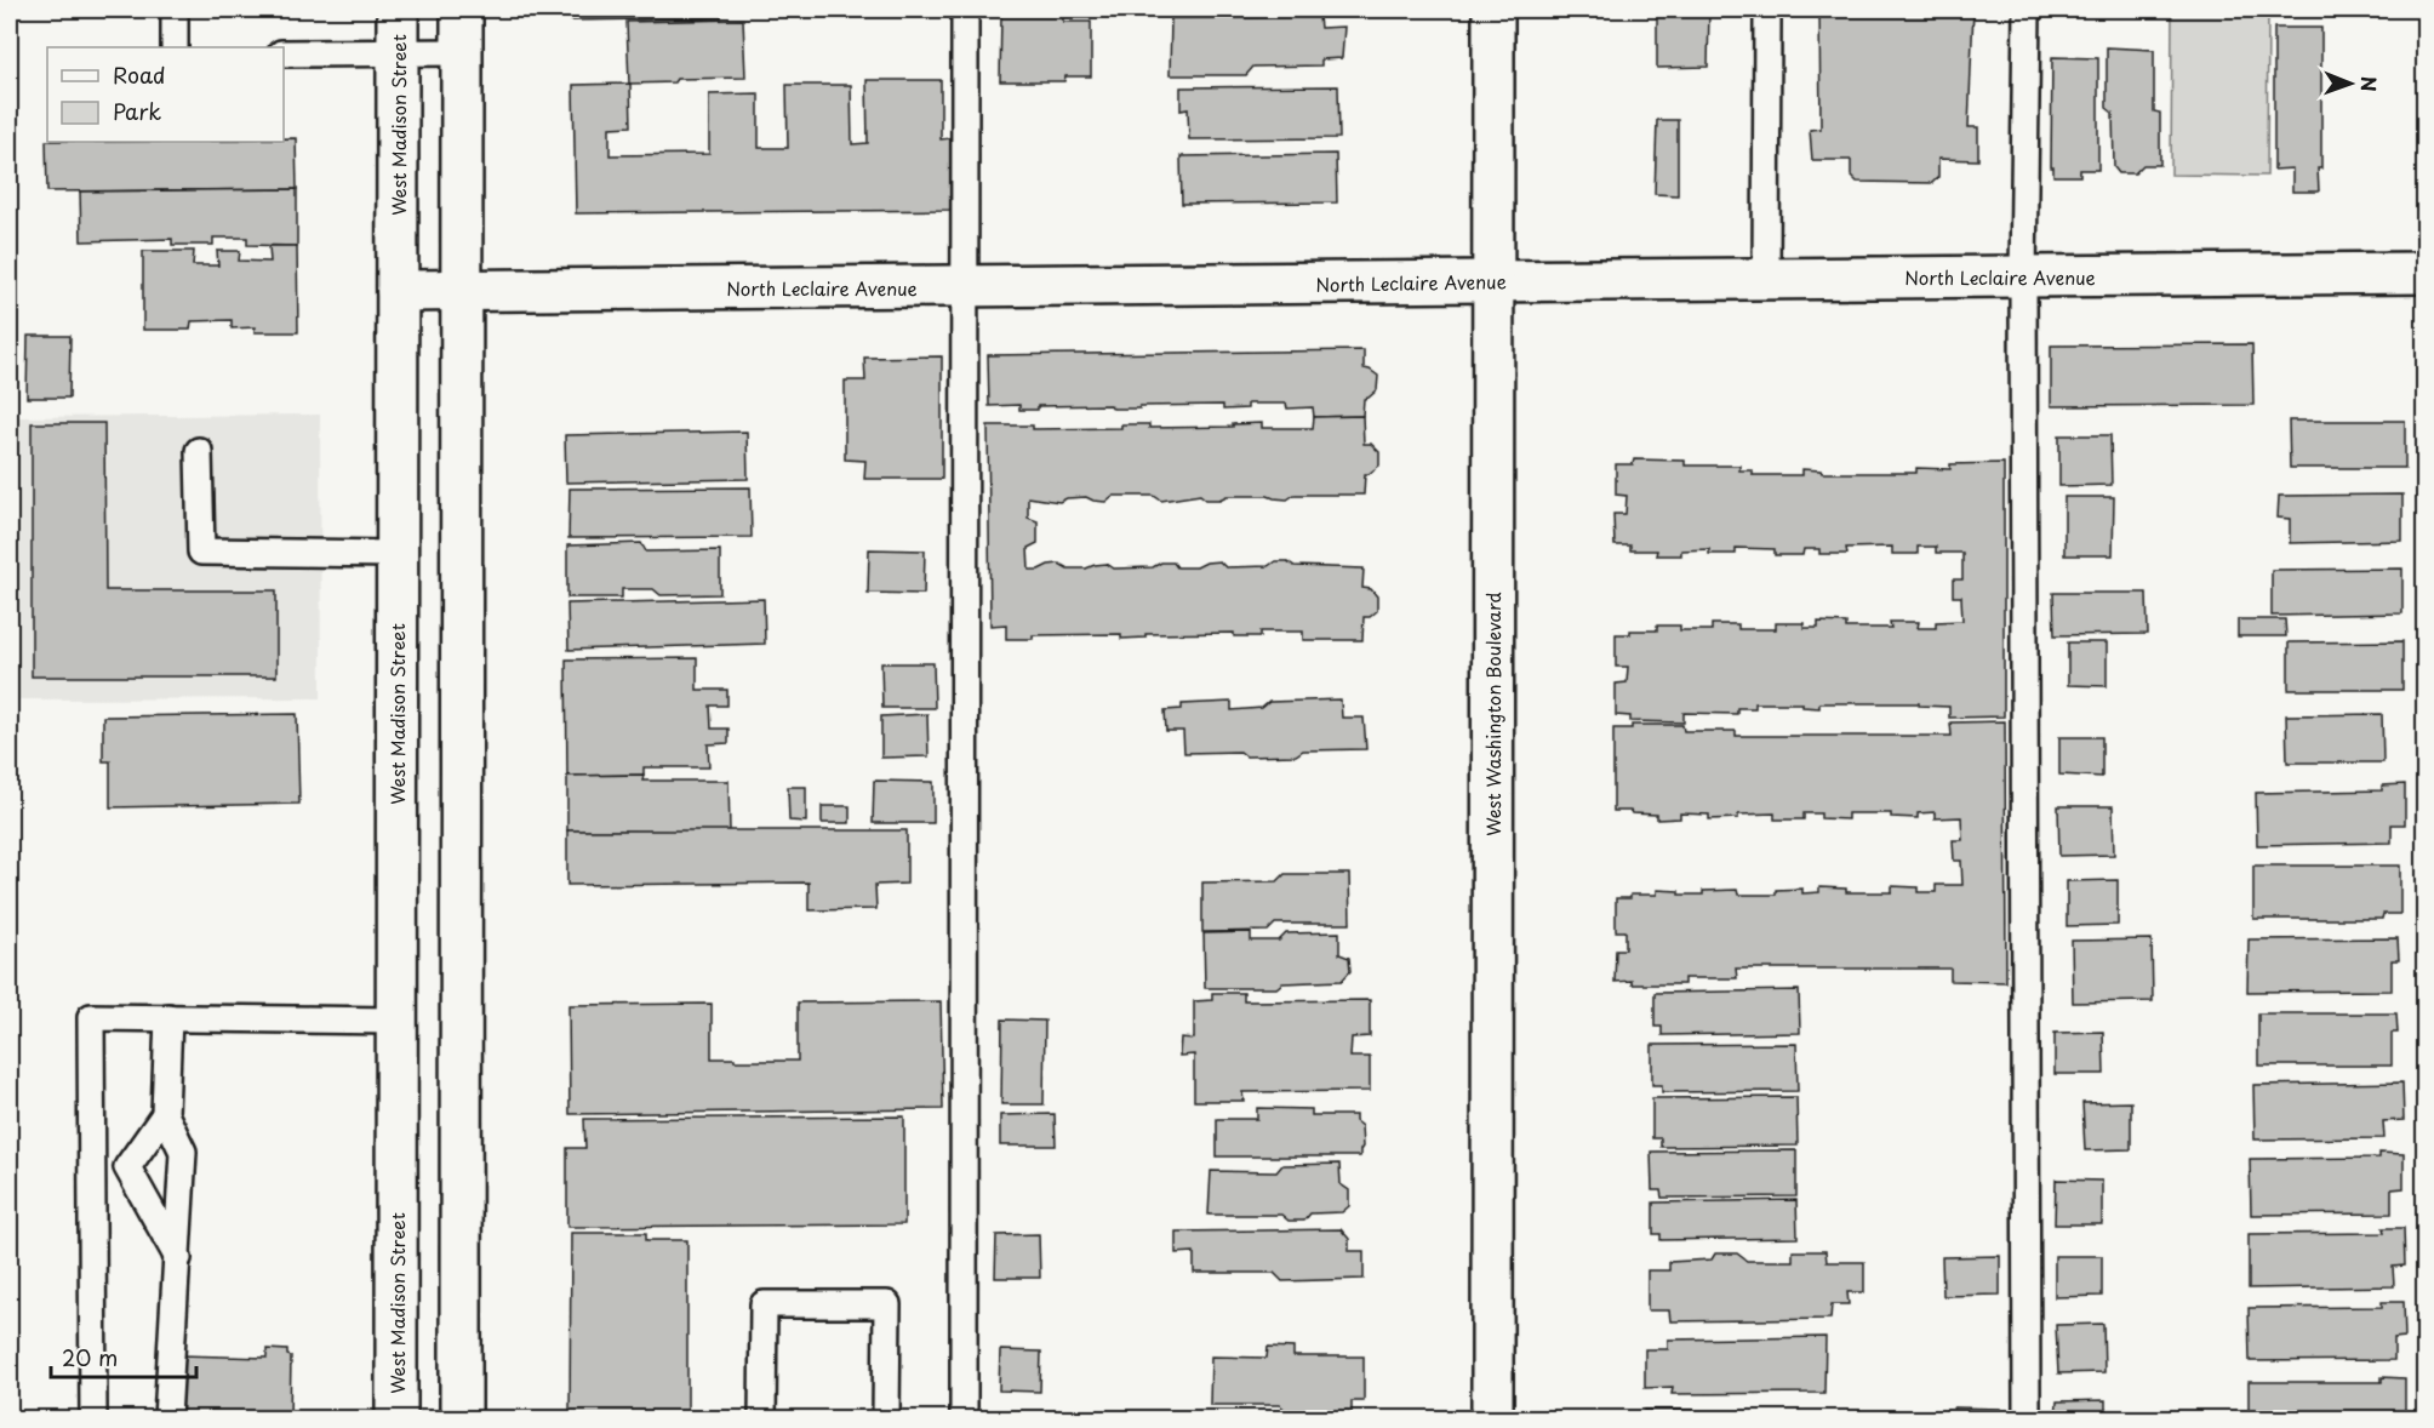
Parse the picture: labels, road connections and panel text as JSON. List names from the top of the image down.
{
  "streets": {
    "street": ["West Madison Street", "North Leclaire Avenue", "West Washington Boulevard"]
  },
  "crossings": [
    ["West Madison Street", "North Leclaire Avenue"],
    ["North Leclaire Avenue", "West Washington Boulevard"]
  ],
  "legend": ["Road", "Park"],
  "scale_bar": "20 m",
  "north": "right"
}
